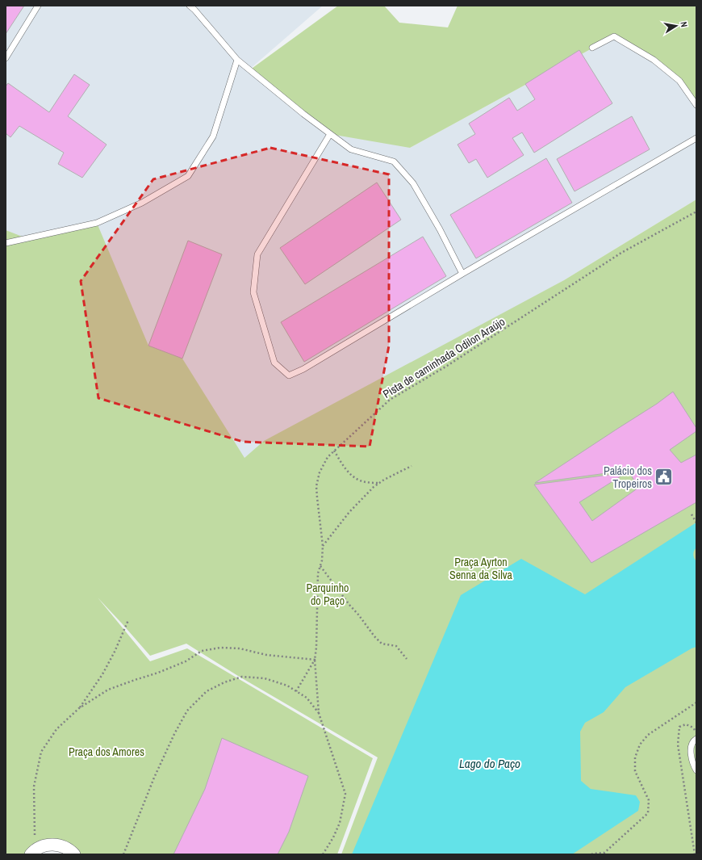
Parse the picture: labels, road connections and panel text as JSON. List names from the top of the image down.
{
  "streets": {
    "path": ["Pista de caminhada Odilon Araújo"]
  },
  "water": ["Lago do Paço"],
  "parks": ["Praça Ayrton Senna da Silva", "Parquinho do Paço", "Praça dos Amores"],
  "places": {
    "public building": ["Palácio dos Tropeiros"]
  },
  "north": "right"
}
